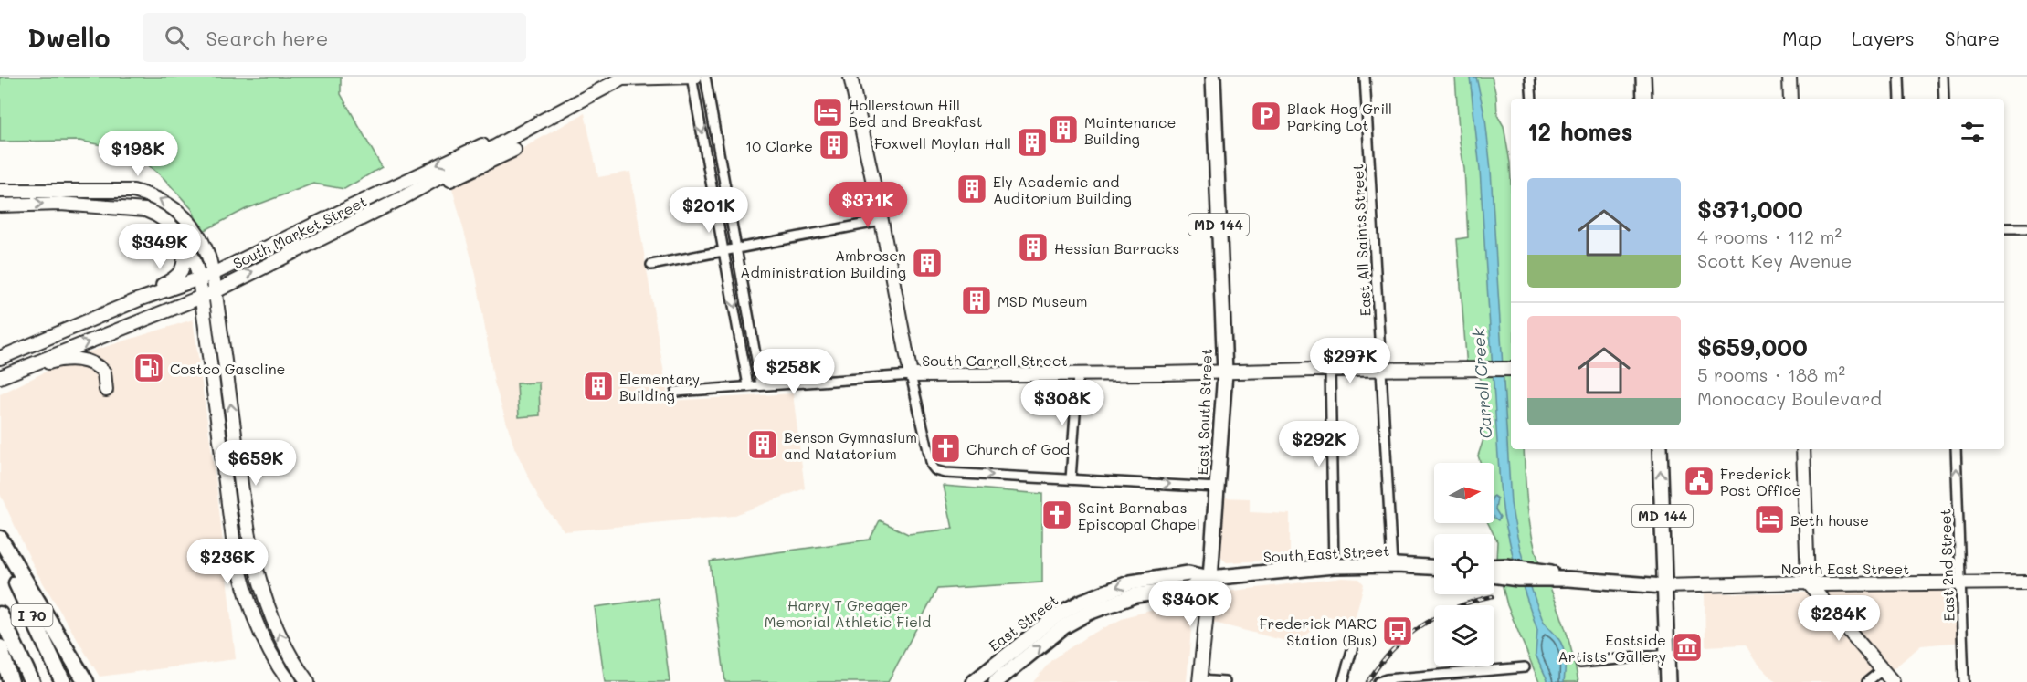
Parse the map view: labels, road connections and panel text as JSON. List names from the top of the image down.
{
  "streets": {
    "highway": ["I 70"],
    "main road": [
      "MD 144",
      "South Market Street",
      "South Carroll Street",
      "East South Street",
      "South East Street",
      "North East Street",
      "East Street"
    ],
    "street": ["East All Saints Street", "East 2nd Street"]
  },
  "crossings": [
    ["MD 144", "North East Street"],
    ["East All Saints Street", "South Carroll Street"],
    ["East All Saints Street", "South East Street"],
    ["South Carroll Street", "East South Street"],
    ["East South Street", "South East Street"],
    ["East South Street", "East Street"],
    ["South East Street", "East Street"],
    ["East 2nd Street", "North East Street"]
  ],
  "one_way": ["East 2nd Street"],
  "water": ["Carroll Creek"],
  "parks": ["Harry T Greager Memorial Athletic Field"],
  "places": {
    "hotel": ["Hollerstown Hill Bed and Breakfast", "Beth house"],
    "parking": ["Black Hog Grill Parking Lot"],
    "building": [
      "Maintenance Building",
      "Foxwell Moylan Hall",
      "10 Clarke",
      "Ely Academic and Auditorium Building",
      "Hessian Barracks",
      "Ambrosen Administration Building",
      "MSD Museum",
      "Elementary Building",
      "Benson Gymnasium and Natatorium"
    ],
    "fuel station": ["Costco Gasoline"],
    "church": ["Church of God", "Saint Barnabas Episcopal Chapel"],
    "public building": ["Frederick Post Office"],
    "bus stop": ["Frederick MARC Station (Bus)"],
    "museum": ["Eastside Artists' Gallery"]
  },
  "north": "right",
  "page": {
    "header": "Dwello",
    "search": "Search here",
    "nav": ["Map", "Layers", "Share"],
    "heading": "12 homes",
    "price": [
      "$198K",
      "$371K",
      "$201K",
      "$349K",
      "$297K",
      "$258K",
      "$308K",
      "$292K",
      "$659K",
      "$236K",
      "$340K",
      "$284K"
    ],
    "list": [
      {
        "name": "$371,000",
        "note": "4 rooms · 112 m² · Scott Key Avenue"
      },
      {
        "name": "$659,000",
        "note": "5 rooms · 188 m² · Monocacy Boulevard"
      }
    ]
  }
}
